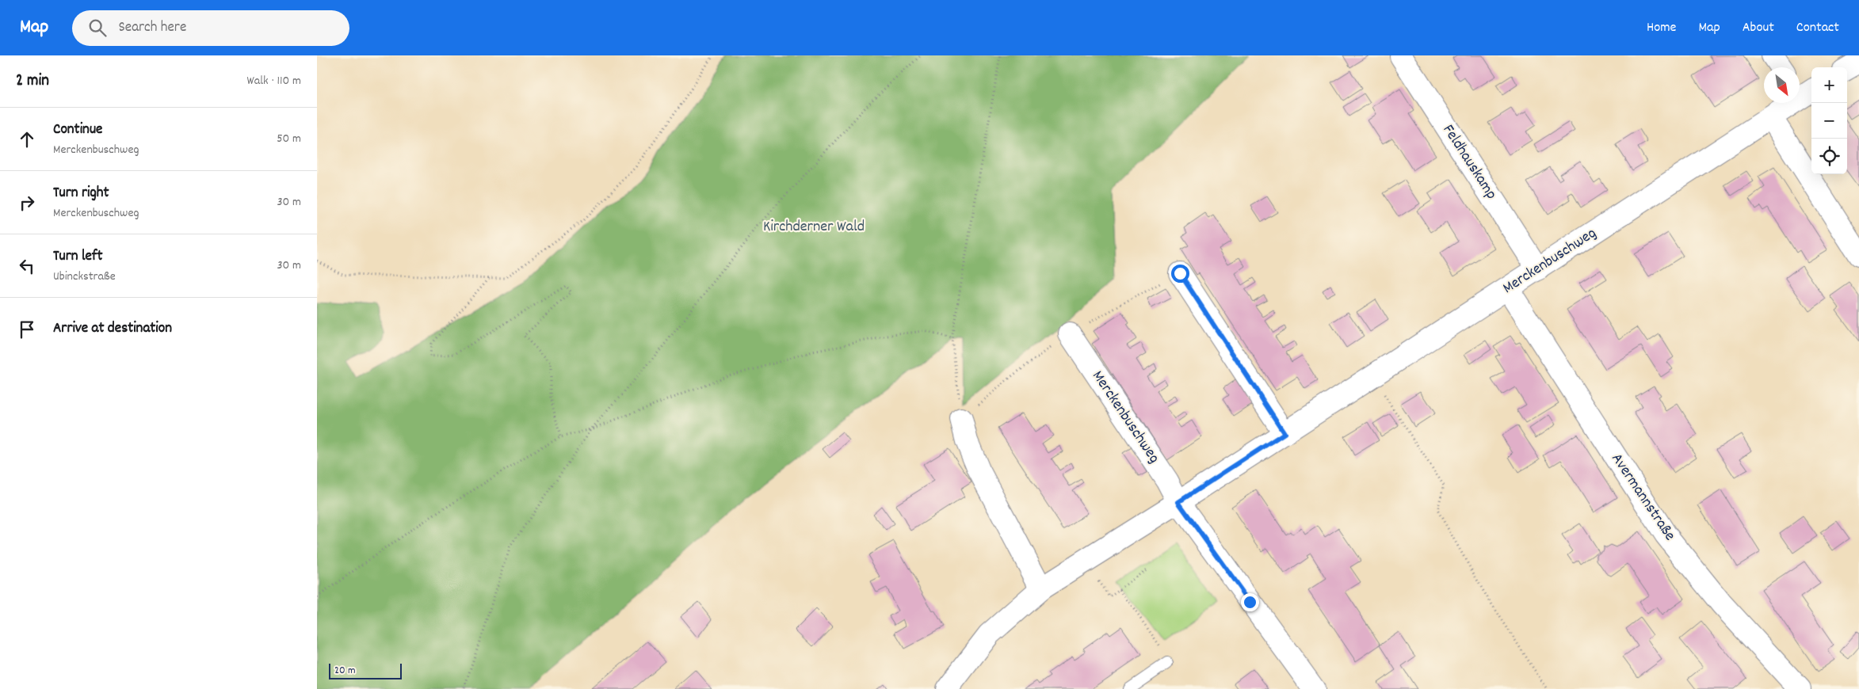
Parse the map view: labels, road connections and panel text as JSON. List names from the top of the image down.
{
  "streets": {
    "street": ["Feldhauskamp", "Merckenbuschweg", "Avermannstraße"]
  },
  "crossings": [
    ["Feldhauskamp", "Merckenbuschweg"],
    ["Merckenbuschweg", "Avermannstraße"]
  ],
  "parks": ["Kirchderner Wald"],
  "scale_bar": "20 m",
  "north": "bottom right",
  "page": {
    "header": "Map",
    "search": "Search here",
    "nav": [
      "Home",
      "Map",
      "About",
      "Contact"
    ],
    "heading": ["2 min", "Walk · 110 m"],
    "map_buttons": ["+", "−"],
    "list": [
      ["Continue", "Merckenbuschweg", "50 m"],
      ["Turn right", "Merckenbuschweg", "30 m"],
      ["Turn left", "Ubinckstraße", "30 m"],
      "Arrive at destination"
    ],
    "scale": "20 m"
  }
}
